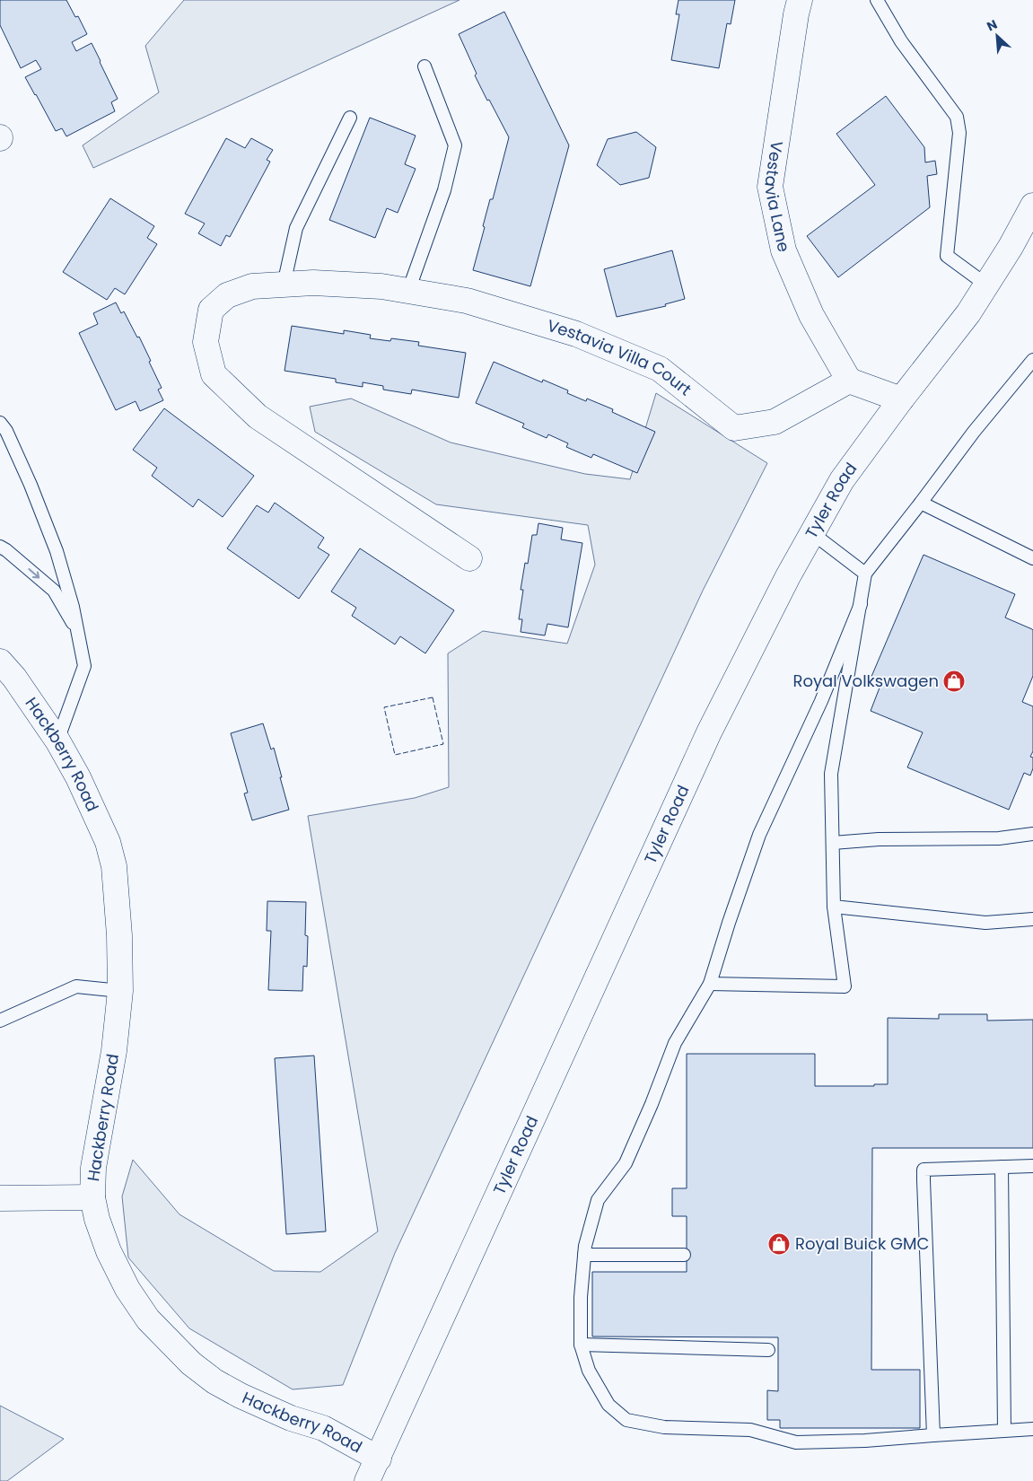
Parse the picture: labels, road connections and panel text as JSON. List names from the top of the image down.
{
  "streets": {
    "street": [
      "Vestavia Lane",
      "Vestavia Villa Court",
      "Tyler Road",
      "Hackberry Road"
    ]
  },
  "crossings": [
    ["Vestavia Lane", "Vestavia Villa Court"],
    ["Tyler Road", "Hackberry Road"]
  ],
  "places": {
    "shop": ["Royal Volkswagen", "Royal Buick GMC"]
  },
  "north": "top left"
}
